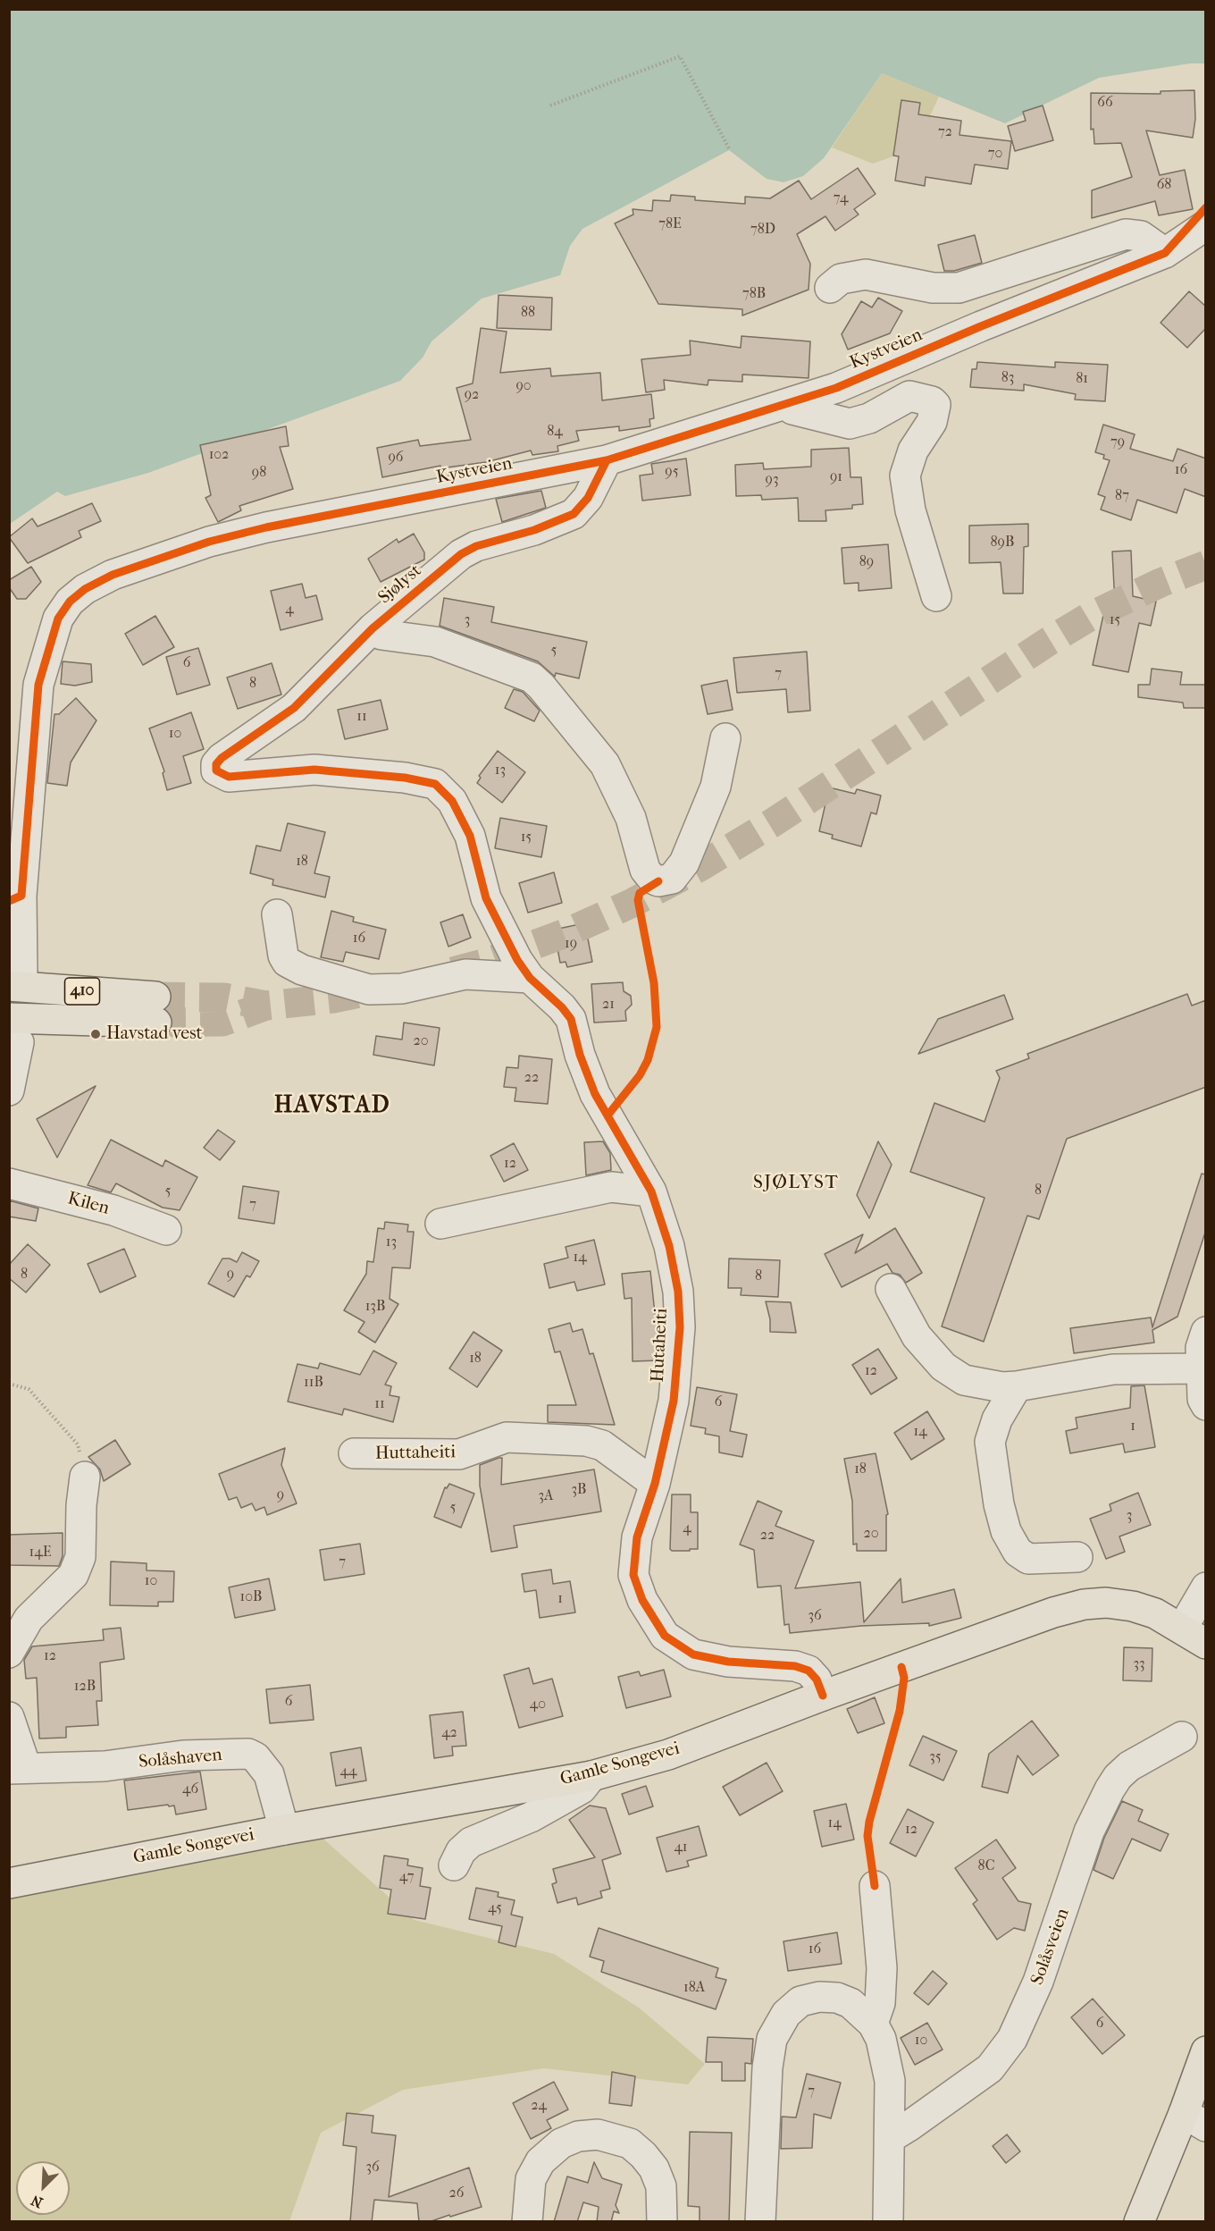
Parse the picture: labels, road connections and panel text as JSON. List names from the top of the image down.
{
  "streets": {
    "main road": ["Kystveien", "410", "Gamle Songevei"],
    "street": [
      "Sjølyst",
      "Kilen",
      "Hutaheiti",
      "Huttaheiti",
      "Solåshaven",
      "Solåsveien"
    ]
  },
  "crossings": [
    ["Kystveien", "Sjølyst"],
    ["Sjølyst", "Hutaheiti"],
    ["Hutaheiti", "Huttaheiti"],
    ["Hutaheiti", "Gamle Songevei"],
    ["Solåshaven", "Gamle Songevei"]
  ],
  "districts": ["HAVSTAD", "SJØLYST"],
  "places": ["Havstad vest"],
  "house_numbers": [
    "66",
    "72",
    "70",
    "68",
    "74",
    "78E",
    "78D",
    "78B",
    "88",
    "83",
    "81",
    "90",
    "92",
    "84",
    "79",
    "102",
    "96",
    "16",
    "95",
    "98",
    "91",
    "93",
    "87",
    "89B",
    "89",
    "4",
    "3",
    "15",
    "5",
    "6",
    "7",
    "8",
    "11",
    "10",
    "13",
    "15",
    "18",
    "16",
    "19",
    "21",
    "20",
    "22",
    "12",
    "8",
    "5",
    "7",
    "13",
    "14",
    "8",
    "9",
    "8",
    "13B",
    "18",
    "12",
    "11B",
    "6",
    "11",
    "1",
    "14",
    "18",
    "3B",
    "9",
    "3A",
    "5",
    "3",
    "4",
    "20",
    "22",
    "14E",
    "7",
    "10",
    "10B",
    "1",
    "36",
    "12",
    "33",
    "12B",
    "6",
    "40",
    "42",
    "35",
    "44",
    "46",
    "14",
    "12",
    "41",
    "8C",
    "47",
    "45",
    "16",
    "18A",
    "6",
    "10",
    "7",
    "24",
    "36",
    "26"
  ],
  "north": "bottom left"
}
